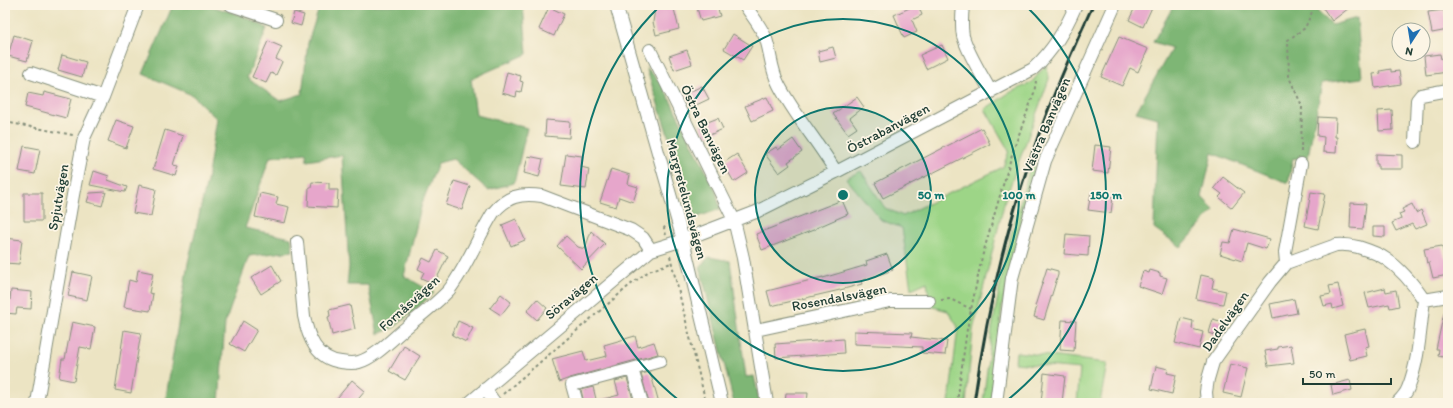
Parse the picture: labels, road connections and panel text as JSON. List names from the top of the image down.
{
  "streets": {
    "street": [
      "Västra Banvägen",
      "Östrabanvägen",
      "Östra Banvägen",
      "Spjutvägen",
      "Margretelundsvägen",
      "Söravägen",
      "Rosendalsvägen",
      "Fornåsvägen",
      "Dadelvägen"
    ]
  },
  "crossings": [
    ["Östrabanvägen", "Östra Banvägen"],
    ["Östrabanvägen", "Margretelundsvägen"],
    ["Östrabanvägen", "Söravägen"],
    ["Margretelundsvägen", "Söravägen"],
    ["Söravägen", "Fornåsvägen"]
  ],
  "scale_bar": "50 m",
  "north": "bottom",
  "rings": ["50 m", "100 m", "150 m"]
}
